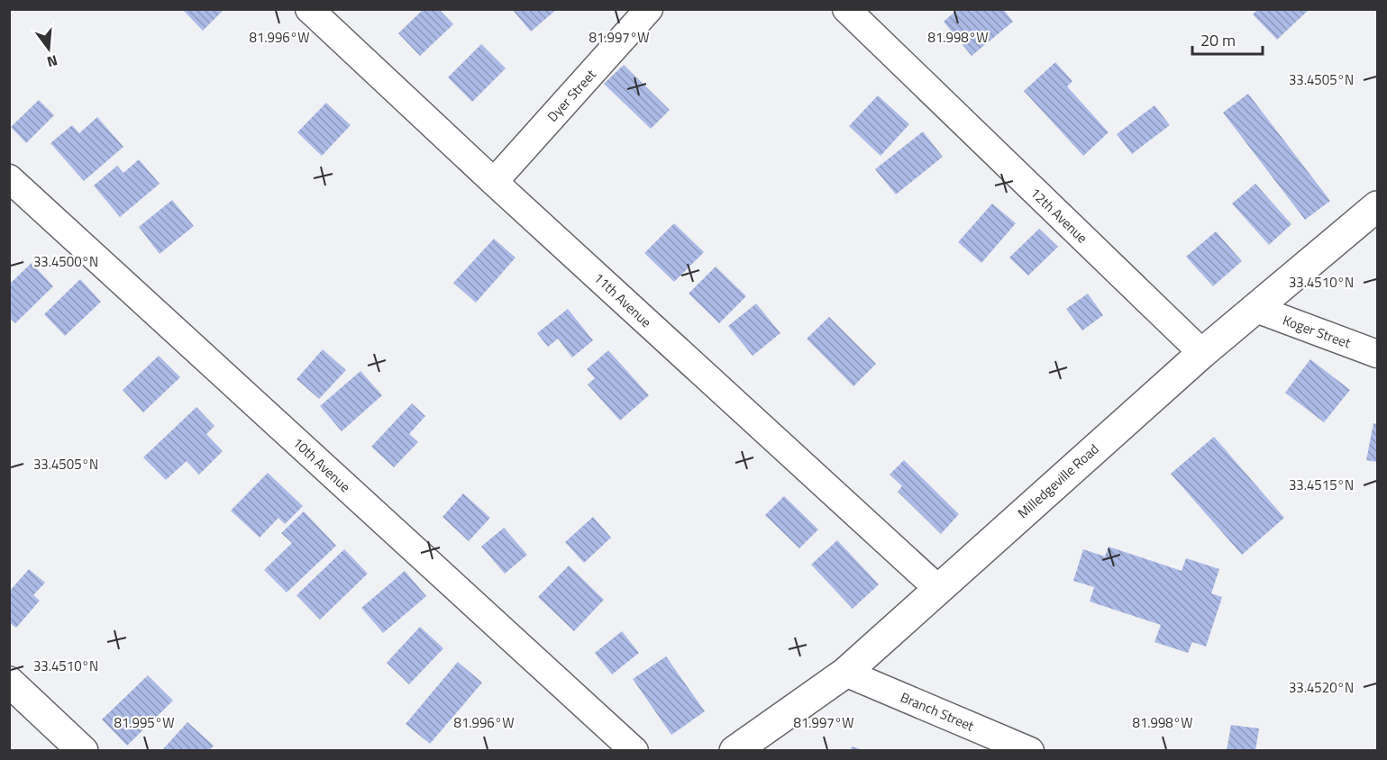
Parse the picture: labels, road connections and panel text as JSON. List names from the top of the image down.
{
  "streets": {
    "main road": ["Milledgeville Road"],
    "street": [
      "Dyer Street",
      "12th Avenue",
      "11th Avenue",
      "Koger Street",
      "10th Avenue",
      "Branch Street"
    ]
  },
  "crossings": [
    ["Dyer Street", "11th Avenue"],
    ["12th Avenue", "Milledgeville Road"],
    ["11th Avenue", "Milledgeville Road"],
    ["Koger Street", "Milledgeville Road"],
    ["Milledgeville Road", "Branch Street"]
  ],
  "scale_bar": "20 m",
  "north": "bottom",
  "coordinates": [
    "81.996°W",
    "81.997°W",
    "81.998°W",
    "33.4505°N",
    "33.4500°N",
    "33.4510°N",
    "33.4515°N",
    "33.4520°N",
    "81.995°W"
  ]
}
